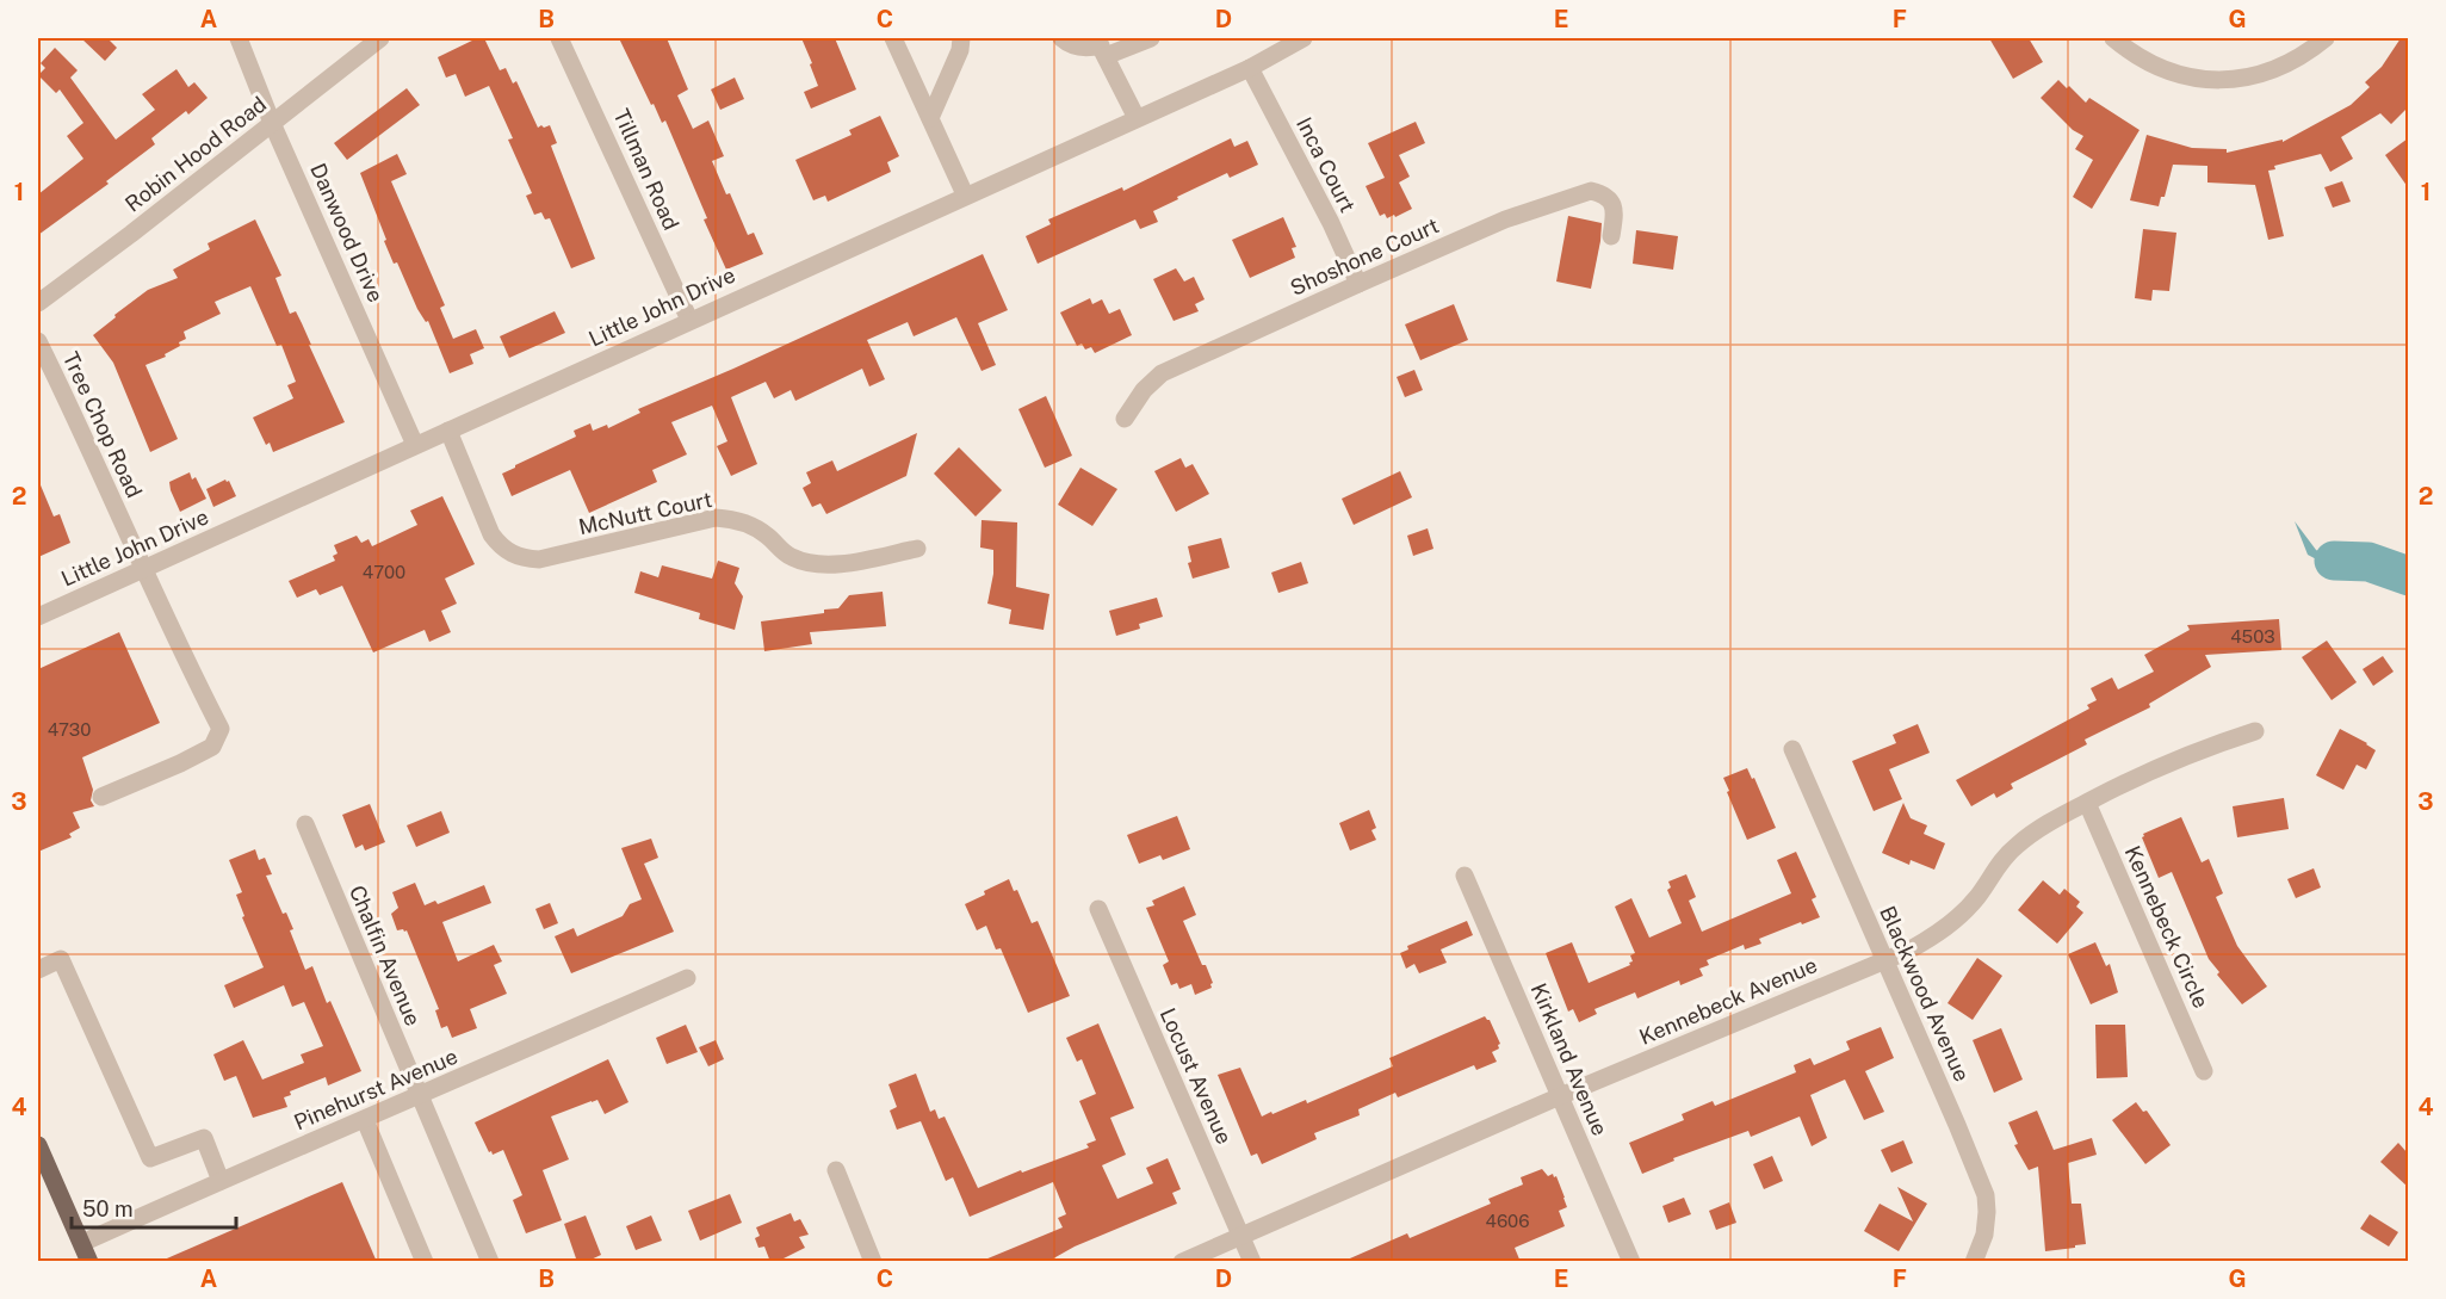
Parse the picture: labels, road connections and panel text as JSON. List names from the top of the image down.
{
  "streets": {
    "street": [
      "Robin Hood Road",
      "Inca Court",
      "Tillman Road",
      "Danwood Drive",
      "Shoshone Court",
      "Little John Drive",
      "Tree Chop Road",
      "McNutt Court",
      "Kennebeck Circle",
      "Chalfin Avenue",
      "Blackwood Avenue",
      "Kennebeck Avenue",
      "Kirkland Avenue",
      "Locust Avenue",
      "Pinehurst Avenue"
    ]
  },
  "crossings": [
    ["Robin Hood Road", "Danwood Drive"],
    ["Inca Court", "Shoshone Court"],
    ["Inca Court", "Little John Drive"],
    ["Tillman Road", "Little John Drive"],
    ["Danwood Drive", "Little John Drive"],
    ["Little John Drive", "Tree Chop Road"],
    ["Little John Drive", "McNutt Court"],
    ["Kennebeck Circle", "Kennebeck Avenue"],
    ["Chalfin Avenue", "Pinehurst Avenue"],
    ["Blackwood Avenue", "Kennebeck Avenue"],
    ["Kennebeck Avenue", "Kirkland Avenue"],
    ["Kennebeck Avenue", "Locust Avenue"]
  ],
  "house_numbers": [
    "4700",
    "4503",
    "4730",
    "4606"
  ],
  "scale_bar": "50 m",
  "grid": {
    "columns": [
      "A",
      "B",
      "C",
      "D",
      "E",
      "F",
      "G"
    ],
    "rows": [
      "1",
      "2",
      "3",
      "4"
    ]
  }
}
